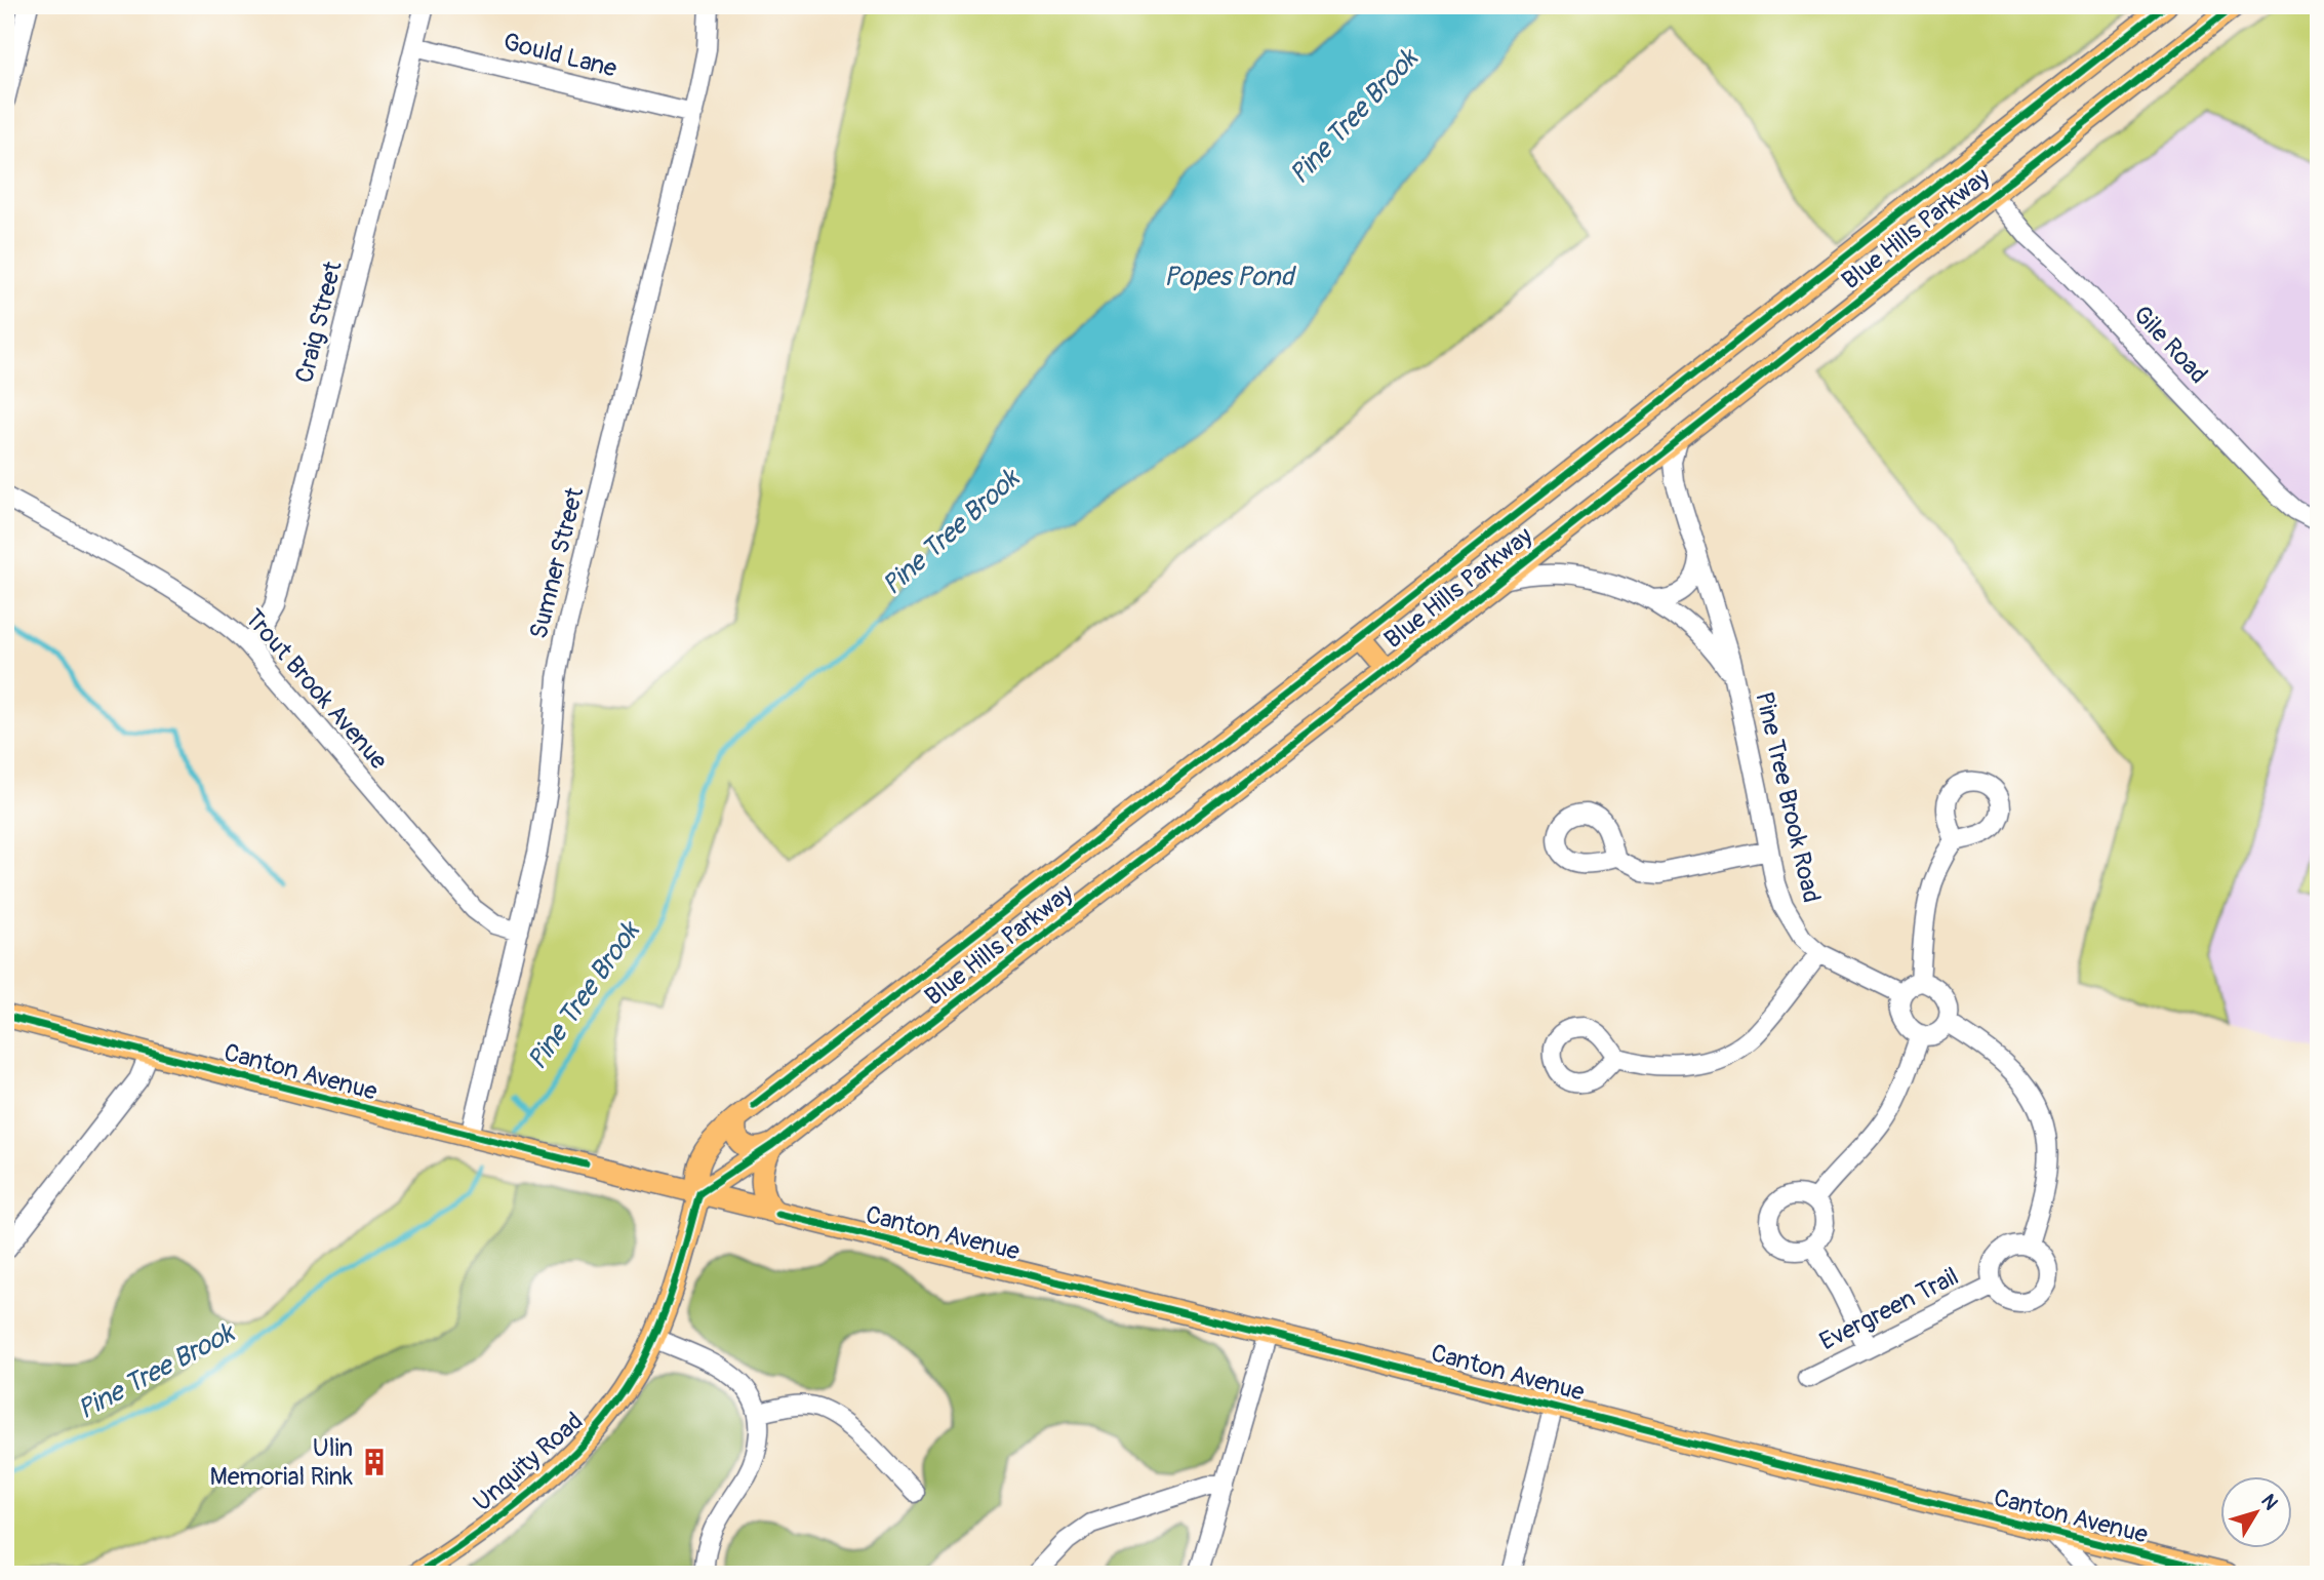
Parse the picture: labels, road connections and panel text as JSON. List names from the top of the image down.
{
  "streets": {
    "main road": ["Blue Hills Parkway", "Canton Avenue", "Unquity Road"],
    "street": [
      "Gould Lane",
      "Craig Street",
      "Gile Road",
      "Sumner Street",
      "Trout Brook Avenue",
      "Pine Tree Brook Road",
      "Evergreen Trail"
    ]
  },
  "crossings": [
    ["Gould Lane", "Craig Street"],
    ["Gould Lane", "Sumner Street"],
    ["Blue Hills Parkway", "Gile Road"],
    ["Blue Hills Parkway", "Pine Tree Brook Road"],
    ["Blue Hills Parkway", "Canton Avenue"],
    ["Blue Hills Parkway", "Unquity Road"],
    ["Craig Street", "Trout Brook Avenue"],
    ["Sumner Street", "Trout Brook Avenue"],
    ["Sumner Street", "Canton Avenue"],
    ["Canton Avenue", "Unquity Road"]
  ],
  "water": ["Pine Tree Brook", "Popes Pond"],
  "places": {
    "building": ["Ulin Memorial Rink"]
  },
  "north": "top right"
}
